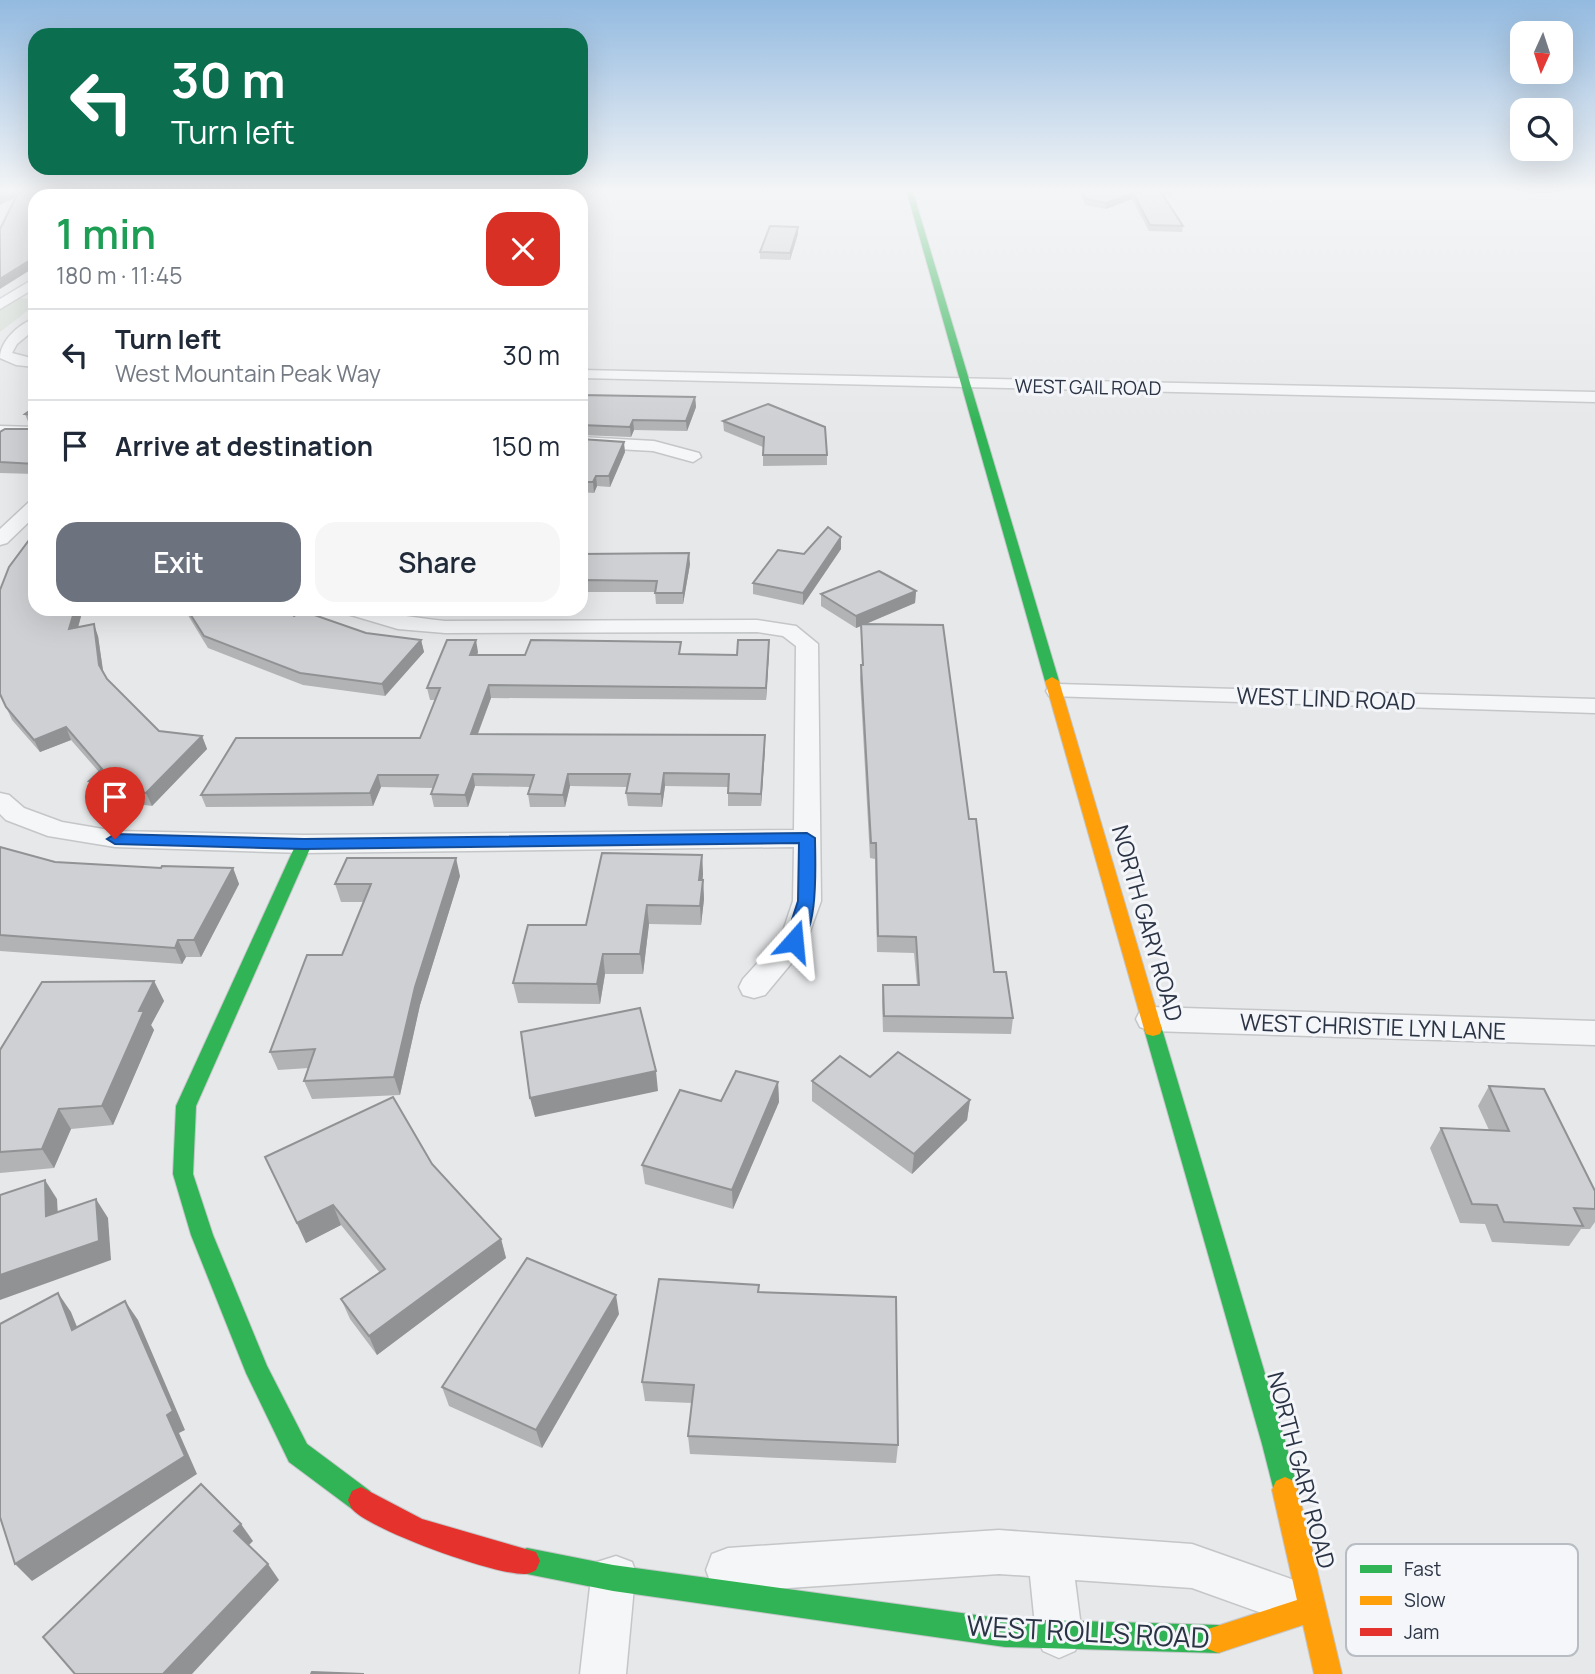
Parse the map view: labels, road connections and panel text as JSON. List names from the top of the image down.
{
  "streets": {
    "street": [
      "WEST GAIL ROAD",
      "WEST LIND ROAD",
      "NORTH GARY ROAD",
      "WEST CHRISTIE LYN LANE",
      "WEST ROLLS ROAD"
    ]
  },
  "crossings": [
    ["WEST GAIL ROAD", "NORTH GARY ROAD"],
    ["WEST LIND ROAD", "NORTH GARY ROAD"],
    ["NORTH GARY ROAD", "WEST CHRISTIE LYN LANE"],
    ["NORTH GARY ROAD", "WEST ROLLS ROAD"]
  ],
  "legend": ["Fast", "Slow", "Jam"],
  "north": "bottom",
  "page": {
    "turn": ["30 m", "Turn left"],
    "heading": ["1 min", "180 m · 11:45"],
    "list": [
      {
        "name": "Turn left",
        "note": "West Mountain Peak Way",
        "value": "30 m"
      },
      {
        "name": "Arrive at destination",
        "value": "150 m"
      }
    ],
    "buttons": ["Exit", "Share"]
  }
}
